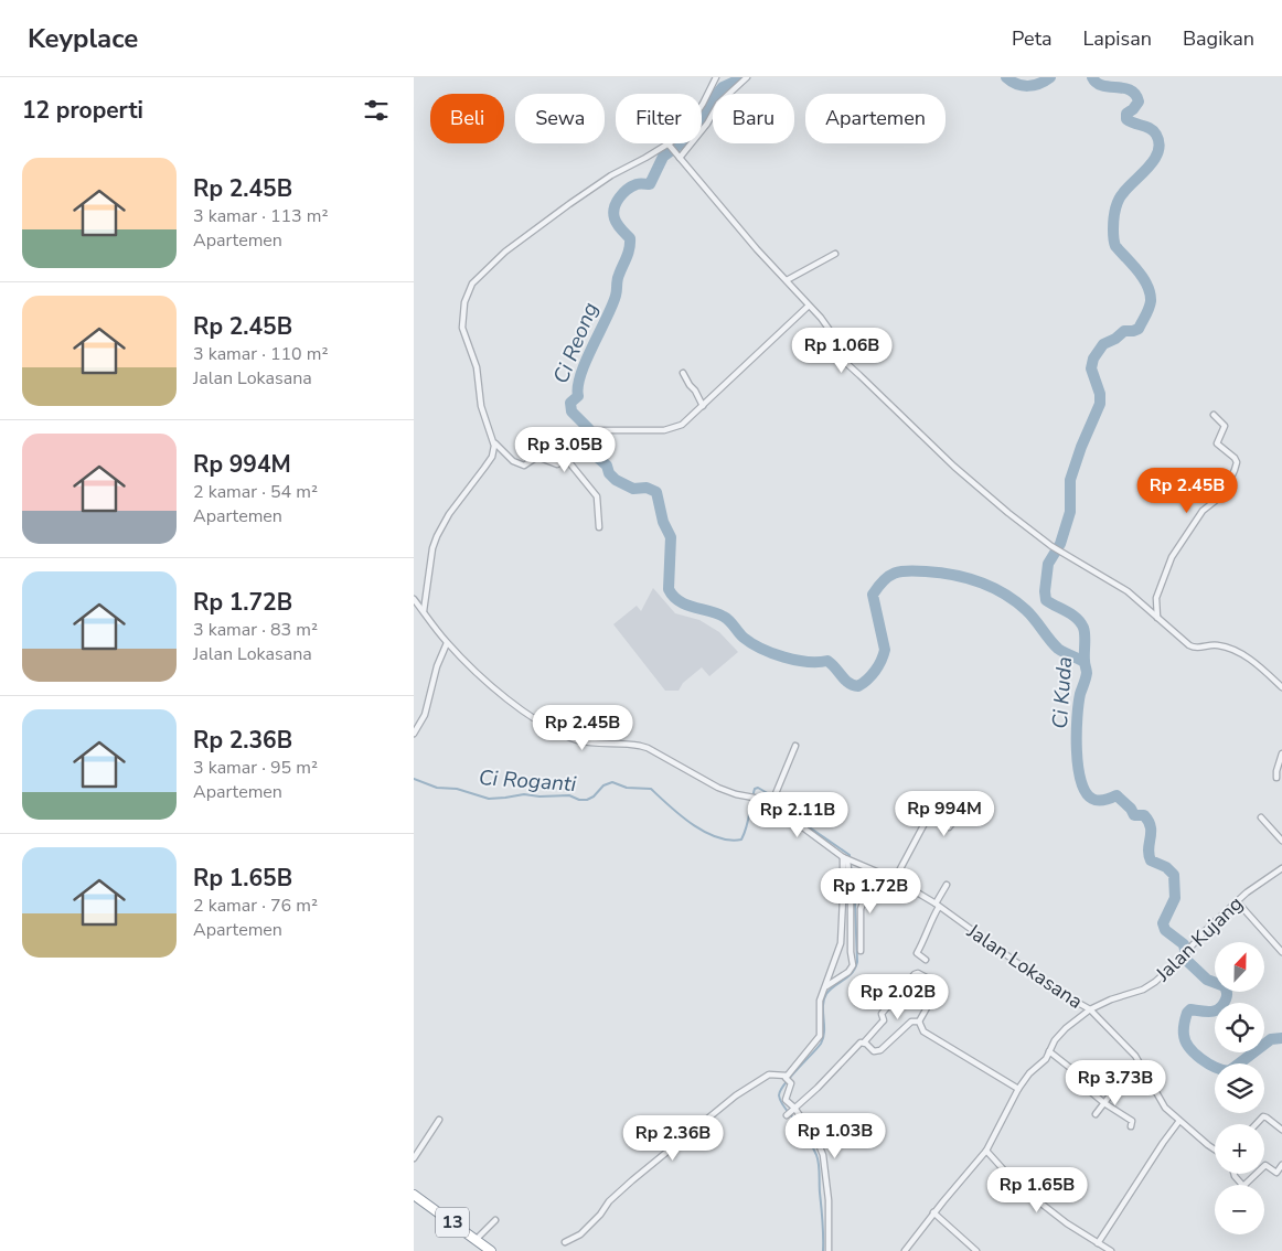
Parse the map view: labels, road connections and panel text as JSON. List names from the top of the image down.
{
  "streets": {
    "highway": ["13"],
    "street": ["Jalan Kujang", "Jalan Lokasana"]
  },
  "crossings": [
    ["Jalan Kujang", "Jalan Lokasana"]
  ],
  "water": ["Ci Reong", "Ci Kuda", "Ci Roganti"],
  "north": "top",
  "page": {
    "header": "Keyplace",
    "nav": ["Peta", "Lapisan", "Bagikan"],
    "heading": "12 properti",
    "chip": [
      "Beli",
      "Sewa",
      "Filter",
      "Baru",
      "Apartemen"
    ],
    "list": [
      {
        "name": "Rp 2.45B",
        "note": "3 kamar · 113 m² · Apartemen"
      },
      {
        "name": "Rp 2.45B",
        "note": "3 kamar · 110 m² · Jalan Lokasana"
      },
      {
        "name": "Rp 994M",
        "note": "2 kamar · 54 m² · Apartemen"
      },
      {
        "name": "Rp 1.72B",
        "note": "3 kamar · 83 m² · Jalan Lokasana"
      },
      {
        "name": "Rp 2.36B",
        "note": "3 kamar · 95 m² · Apartemen"
      },
      {
        "name": "Rp 1.65B",
        "note": "2 kamar · 76 m² · Apartemen"
      }
    ],
    "price": [
      "Rp 1.06B",
      "Rp 3.05B",
      "Rp 2.45B",
      "Rp 2.45B",
      "Rp 994M",
      "Rp 2.11B",
      "Rp 1.72B",
      "Rp 2.02B",
      "Rp 3.73B",
      "Rp 1.03B",
      "Rp 2.36B",
      "Rp 1.65B"
    ],
    "map_buttons": ["+", "−"]
  }
}
